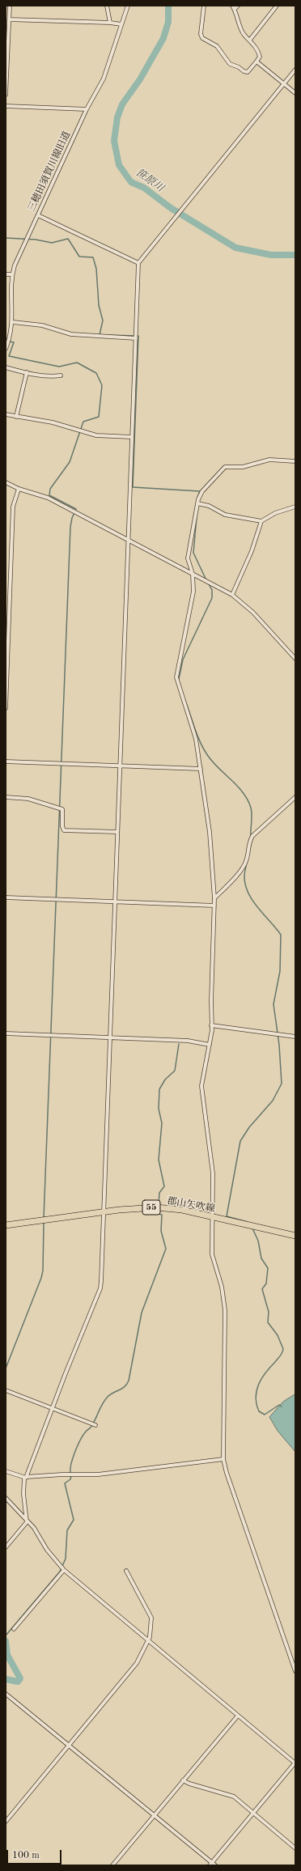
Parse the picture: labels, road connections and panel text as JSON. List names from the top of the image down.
{
  "streets": {
    "main road": ["郡山矢吹線", "55"],
    "street": ["三穂田須賀川線旧道"]
  },
  "water": ["笹原川"],
  "scale_bar": "100 m"
}
